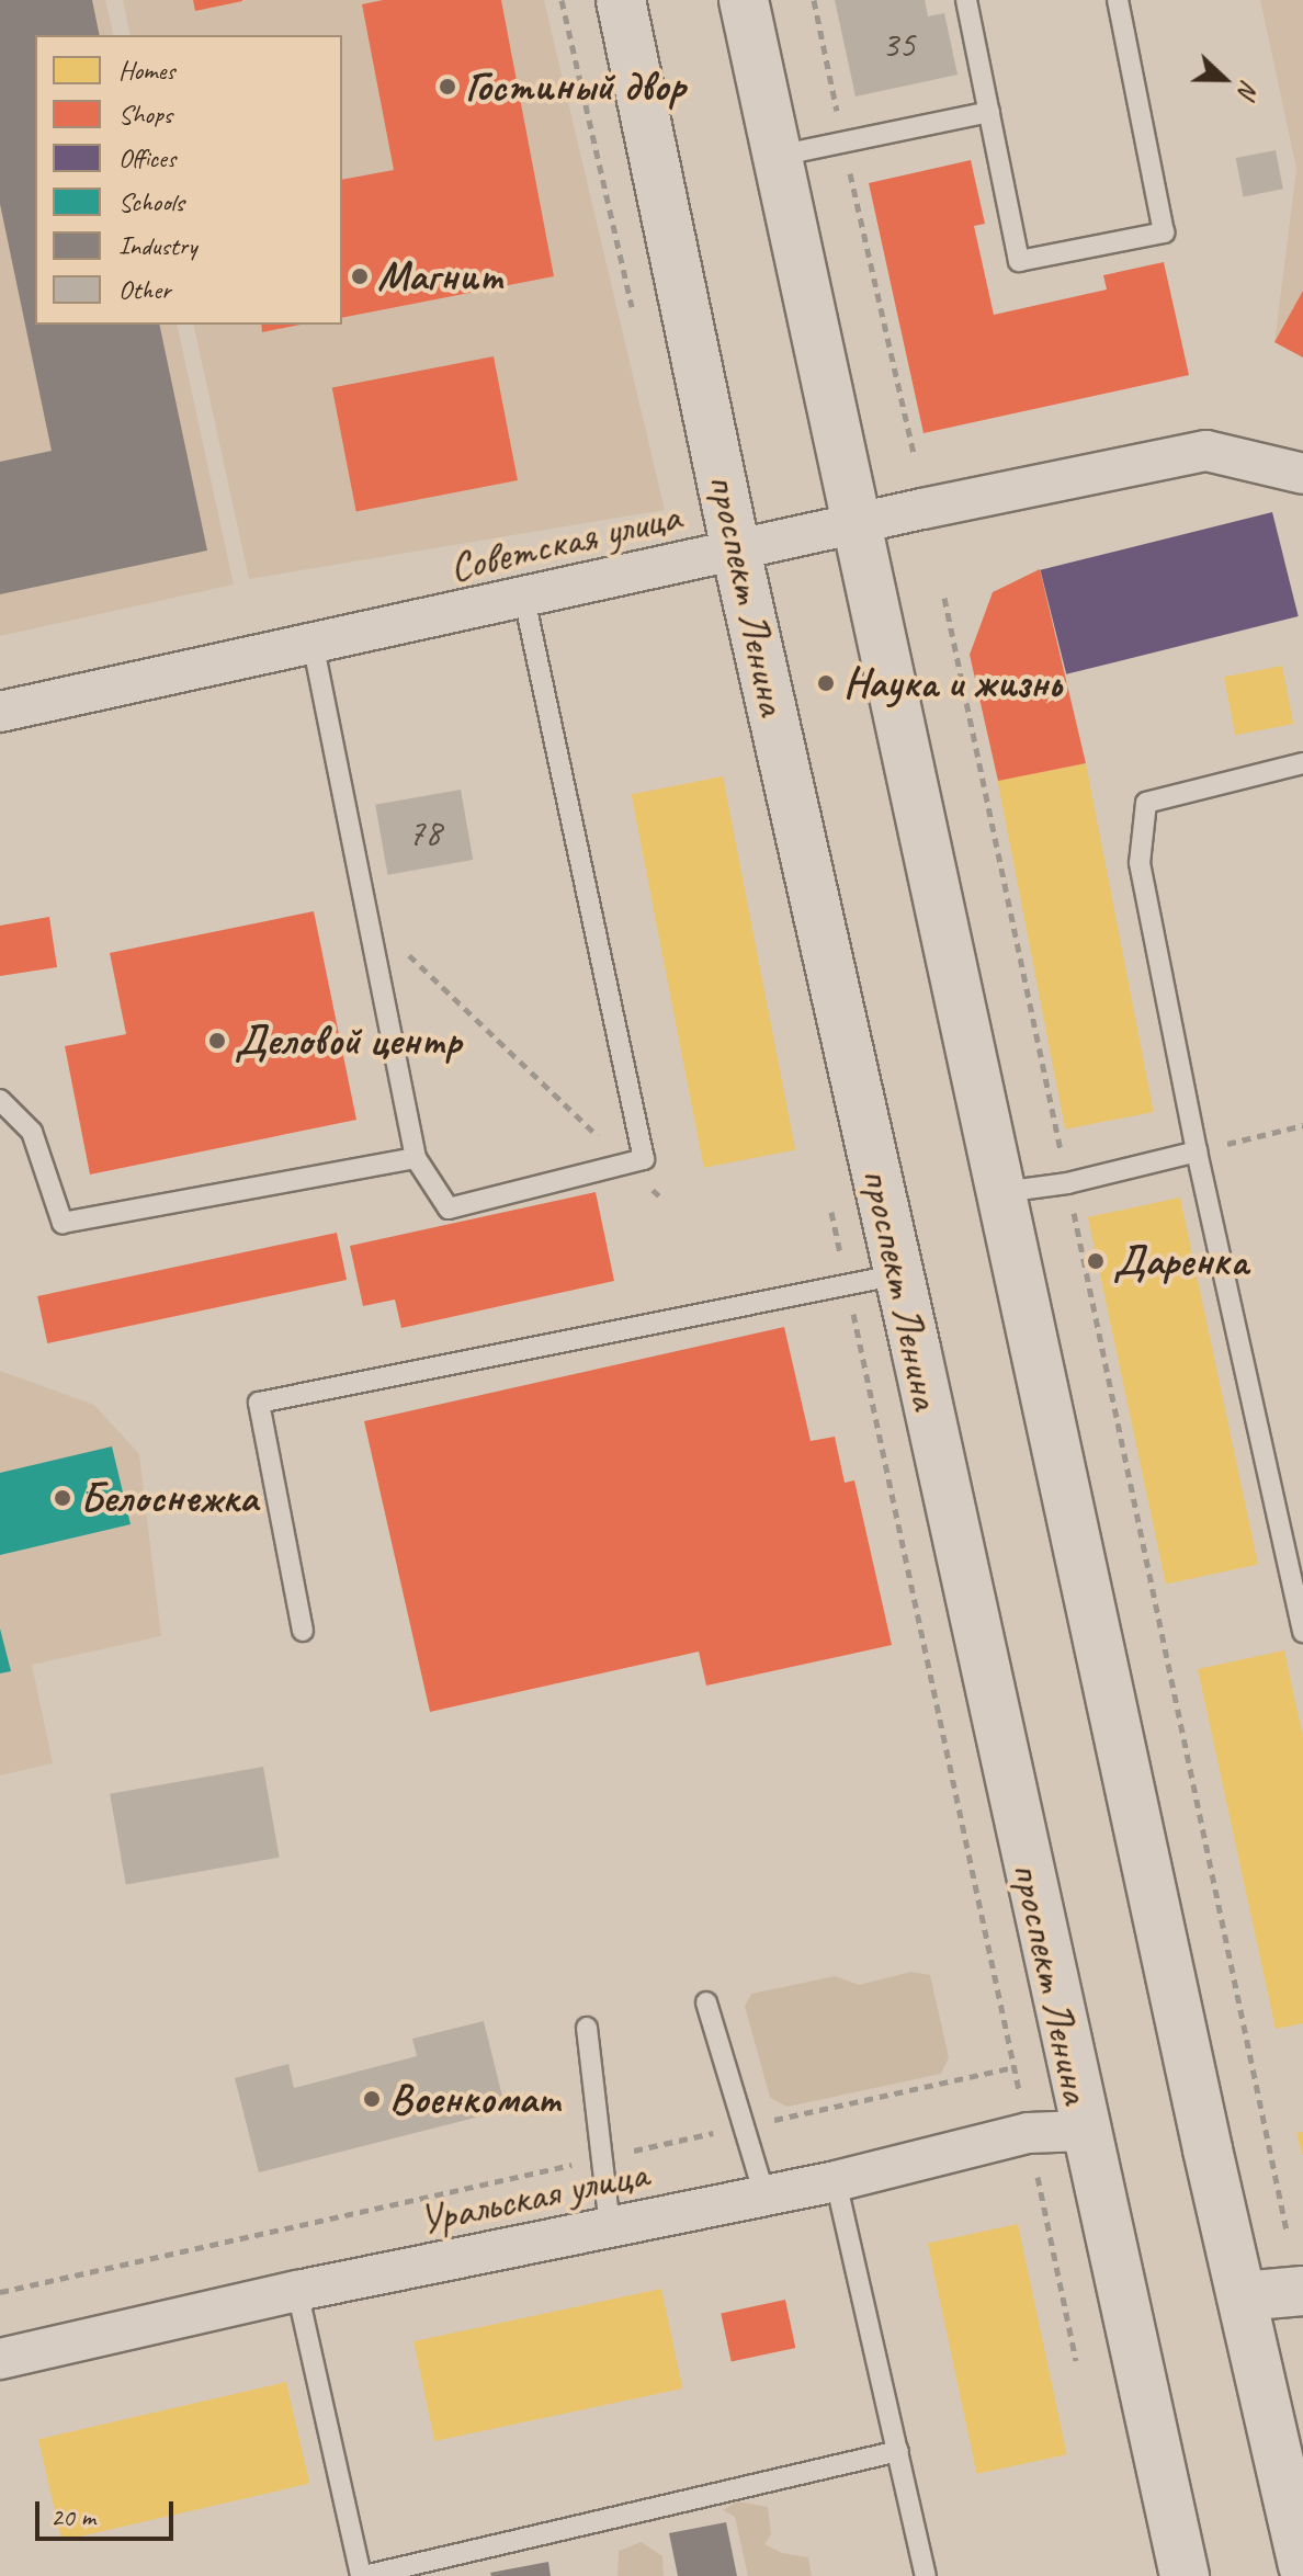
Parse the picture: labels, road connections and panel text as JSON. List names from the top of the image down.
{
  "streets": {
    "street": ["Советская улица", "проспект Ленина", "Уральская улица"]
  },
  "crossings": [
    ["Советская улица", "проспект Ленина"],
    ["проспект Ленина", "Уральская улица"]
  ],
  "places": [
    "Гостиный двор",
    "Магнит",
    "Наука и жизнь",
    "Деловой центр",
    "Даренка",
    "Белоснежка",
    "Военкомат"
  ],
  "house_numbers": ["35", "78"],
  "legend": [
    "Homes",
    "Shops",
    "Offices",
    "Schools",
    "Industry",
    "Other"
  ],
  "scale_bar": "20 m",
  "north": "right"
}
